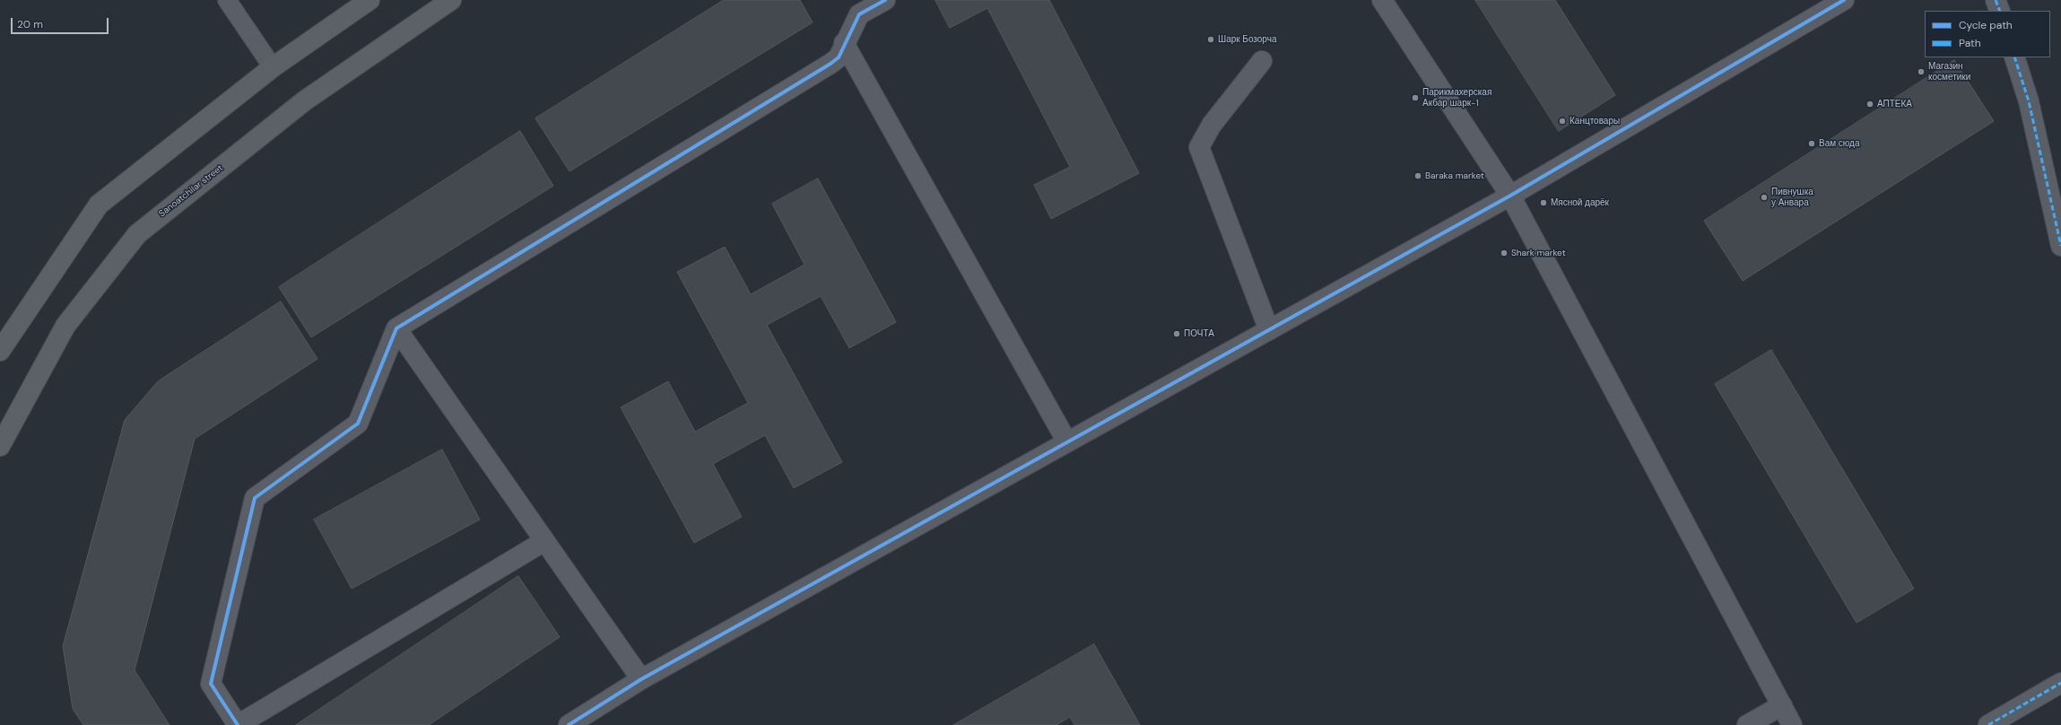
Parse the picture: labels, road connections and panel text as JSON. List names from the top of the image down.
{
  "streets": {
    "main road": ["Sanoatchilar street"]
  },
  "places": [
    "Шарк Бозорча",
    "Магазин косметики",
    "Парикмахерская Акбар шарк-1",
    "АПТЕКА",
    "Канцтовары",
    "Вам сюда",
    "Baraka market",
    "Пивнушка у Анвара",
    "Мясной дарёк",
    "Shark market",
    "ПОЧТА"
  ],
  "legend": ["Cycle path", "Path"],
  "scale_bar": "20 m"
}
